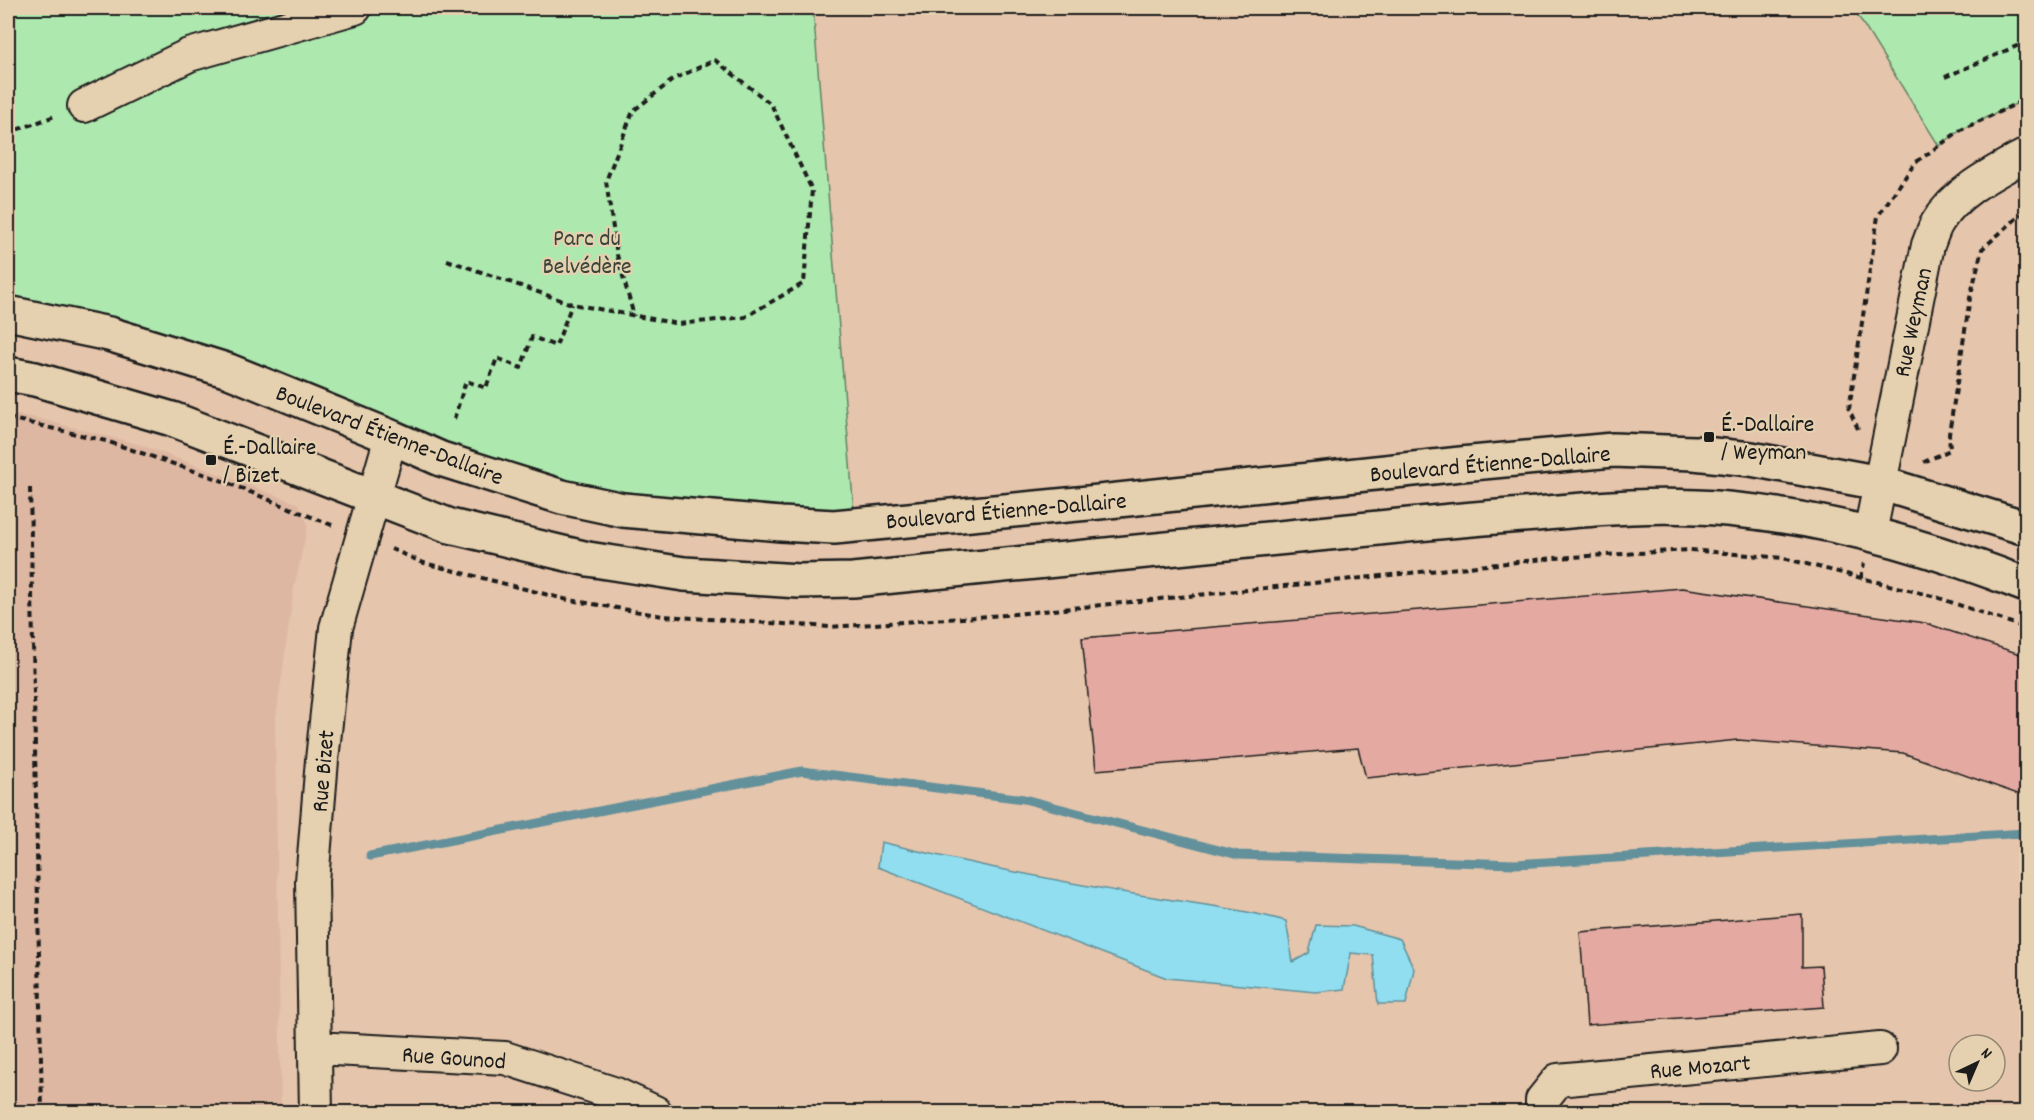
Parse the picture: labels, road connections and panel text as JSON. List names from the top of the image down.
{
  "streets": {
    "street": [
      "Rue Weyman",
      "Boulevard Étienne-Dallaire",
      "Rue Bizet",
      "Rue Gounod",
      "Rue Mozart"
    ]
  },
  "crossings": [
    ["Rue Weyman", "Boulevard Étienne-Dallaire"],
    ["Boulevard Étienne-Dallaire", "Rue Bizet"],
    ["Rue Bizet", "Rue Gounod"]
  ],
  "parks": ["Parc du Belvédère"],
  "places": {
    "transit": ["É.-Dallaire / Weyman", "É.-Dallaire / Bizet"]
  },
  "north": "top right"
}
